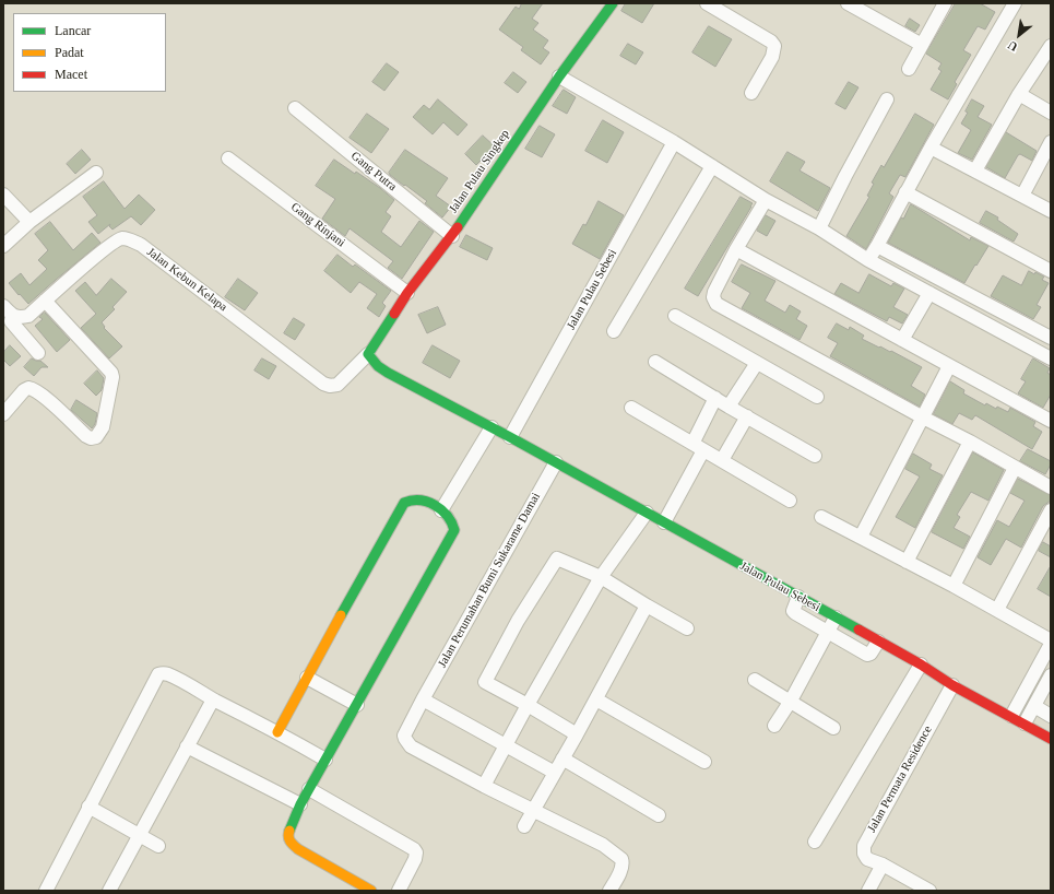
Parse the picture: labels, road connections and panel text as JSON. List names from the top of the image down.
{
  "streets": {
    "street": [
      "Gang Putra",
      "Jalan Pulau Singkep",
      "Gang Rinjani",
      "Jalan Kebun Kelapa",
      "Jalan Pulau Sebesi",
      "Jalan Perumahan Bumi Sukarame Damai",
      "Jalan Permata Residence"
    ]
  },
  "crossings": [
    ["Gang Putra", "Jalan Pulau Singkep"],
    ["Jalan Pulau Singkep", "Gang Rinjani"],
    ["Jalan Pulau Singkep", "Jalan Kebun Kelapa"],
    ["Jalan Pulau Singkep", "Jalan Pulau Sebesi"],
    ["Jalan Kebun Kelapa", "Jalan Pulau Sebesi"],
    ["Jalan Pulau Sebesi", "Jalan Perumahan Bumi Sukarame Damai"],
    ["Jalan Pulau Sebesi", "Jalan Permata Residence"]
  ],
  "legend": ["Lancar", "Padat", "Macet"],
  "north": "bottom left"
}
